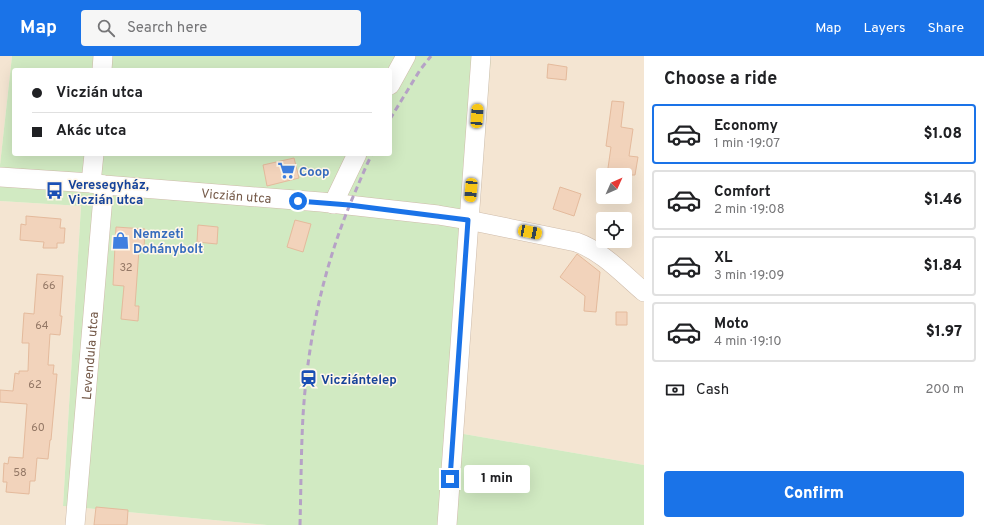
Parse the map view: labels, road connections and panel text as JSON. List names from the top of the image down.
{
  "streets": {
    "street": ["Viczián utca", "Levendula utca"]
  },
  "crossings": [
    ["Viczián utca", "Levendula utca"]
  ],
  "places": {
    "supermarket": ["Coop"],
    "bus stop": ["Veresegyház, Viczián utca"],
    "shop": ["Nemzeti Dohánybolt"],
    "station": ["Vicziántelep"]
  },
  "house_numbers": [
    "32",
    "66",
    "64",
    "62",
    "60",
    "58"
  ],
  "north": "top right",
  "page": {
    "header": "Map",
    "search": "Search here",
    "nav": ["Map", "Layers", "Share"],
    "heading": "Choose a ride",
    "banner": ["Viczián utca", "Akác utca"],
    "list": [
      {
        "name": "Economy",
        "note": "1 min · 19:07",
        "value": "$1.08"
      },
      {
        "name": "Comfort",
        "note": "2 min · 19:08",
        "value": "$1.46"
      },
      {
        "name": "XL",
        "note": "3 min · 19:09",
        "value": "$1.84"
      },
      {
        "name": "Moto",
        "note": "4 min · 19:10",
        "value": "$1.97"
      }
    ],
    "pay": ["Cash", "200 m"],
    "buttons": "Confirm",
    "bubble": "1 min"
  }
}
